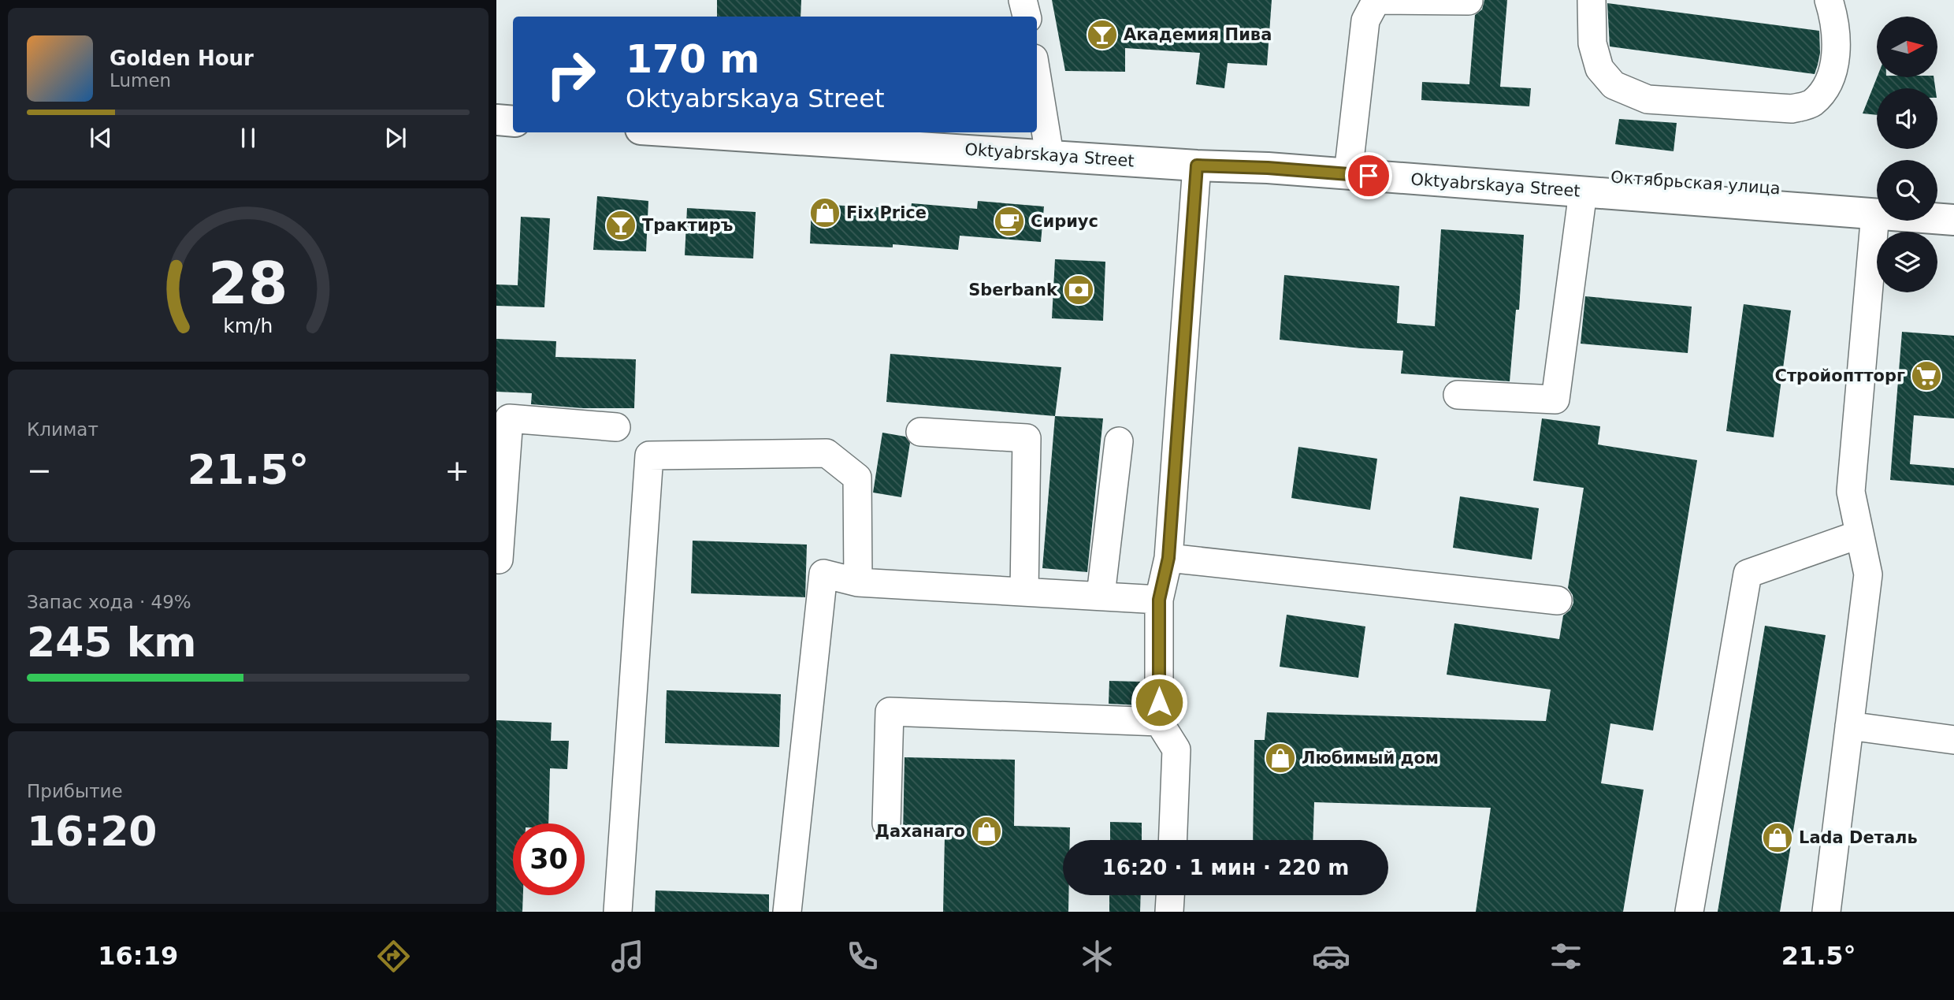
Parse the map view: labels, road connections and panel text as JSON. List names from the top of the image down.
{
  "streets": {
    "main road": ["Oktyabrskaya Street", "Октябрьская улица"]
  },
  "crossings": [
    ["Oktyabrskaya Street", "Октябрьская улица"]
  ],
  "places": {
    "bar": ["Академия Пива", "Трактиръ"],
    "shop": [
      "Fix Price",
      "Любимый дом",
      "Даханаго",
      "Lada Dеталь"
    ],
    "cafe": ["Сириус"],
    "bank": ["Sberbank"],
    "supermarket": ["Стройоптторг"]
  },
  "north": "right",
  "page": {
    "turn": ["170 m", "Oktyabrskaya Street"],
    "song": ["Golden Hour", "Lumen"],
    "tile": [
      "Климат",
      ["Запас хода · 49%", "245 km"],
      ["Прибытие", "16:20"]
    ],
    "heat": ["−", "21.5°", "+"],
    "limit": "30",
    "trip": "16:20 · 1 мин · 220 m",
    "tabs": ["16:19", "21.5°"],
    "gauge": ["28", "km/h"]
  }
}
